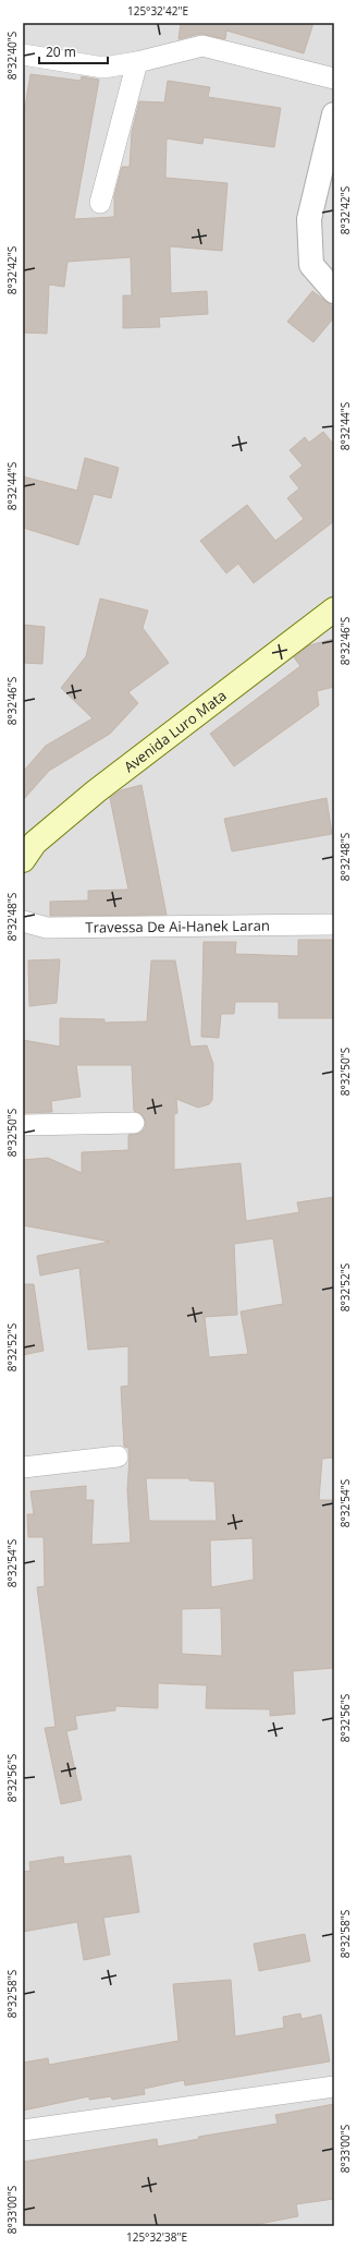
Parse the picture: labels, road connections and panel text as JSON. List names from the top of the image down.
{
  "streets": {
    "main road": ["Avenida Luro Mata"],
    "street": ["Travessa De Ai-Hanek Laran"]
  },
  "scale_bar": "20 m",
  "coordinates": [
    "125°32'42\"E",
    "8°32'40\"S",
    "8°32'42\"S",
    "8°32'44\"S",
    "8°32'46\"S",
    "8°32'48\"S",
    "8°32'50\"S",
    "8°32'52\"S",
    "8°32'54\"S",
    "8°32'56\"S",
    "8°32'58\"S",
    "8°33'00\"S",
    "125°32'38\"E"
  ]
}
